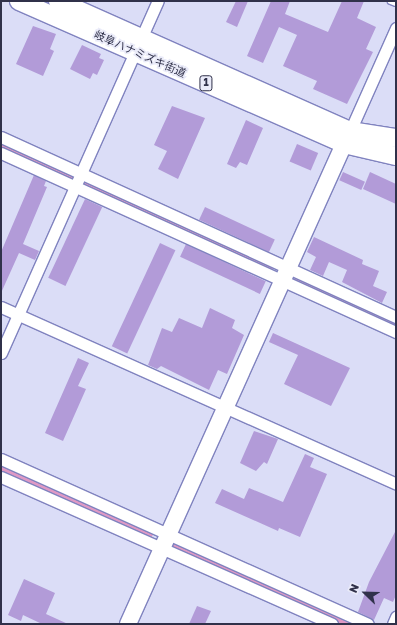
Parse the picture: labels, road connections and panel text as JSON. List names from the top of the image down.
{
  "streets": {
    "main road": ["岐阜ハナミズキ街道", "1"]
  },
  "north": "top left"
}
